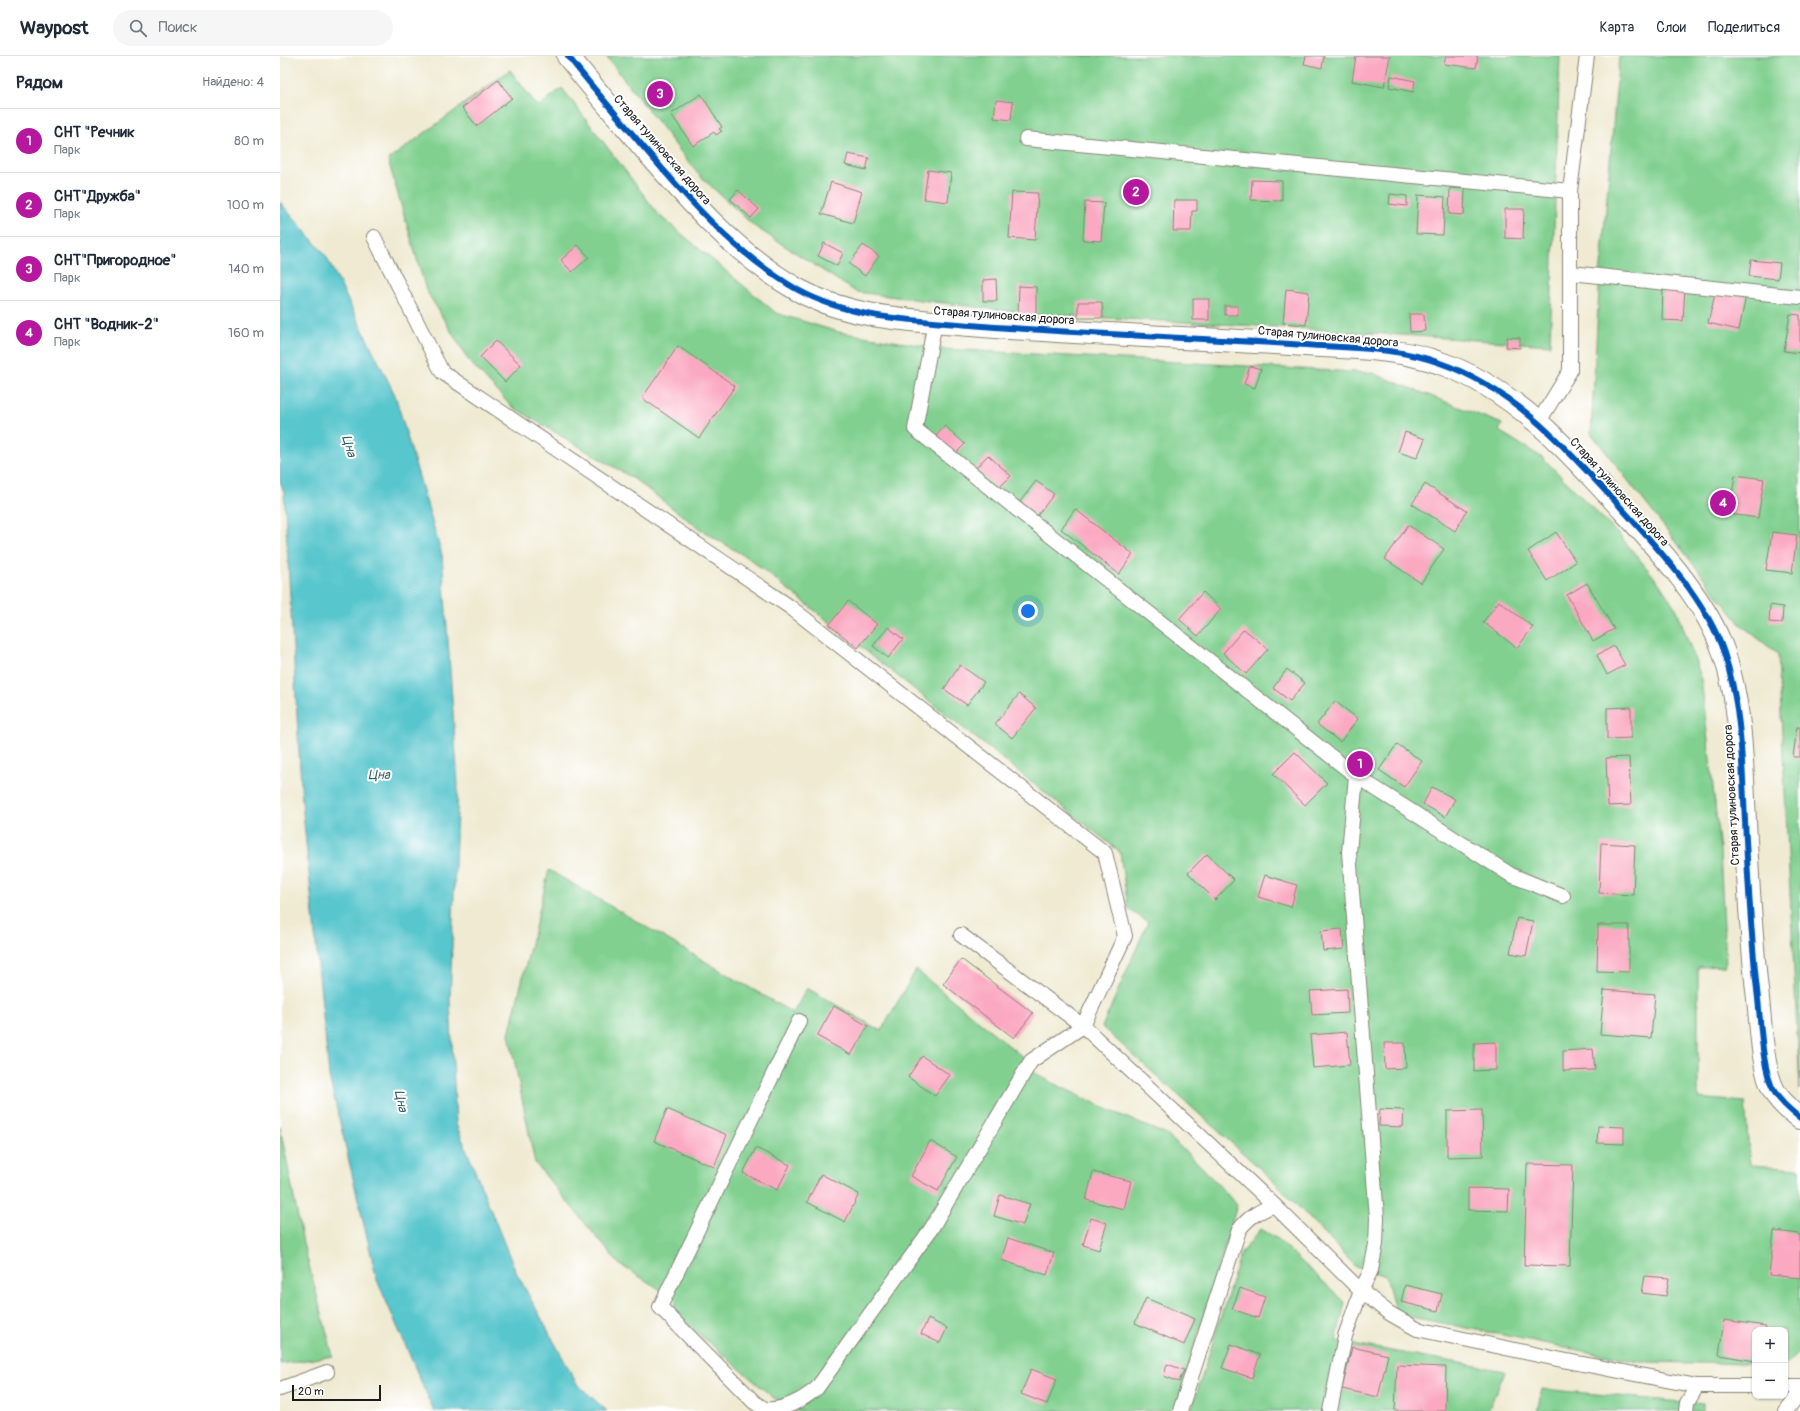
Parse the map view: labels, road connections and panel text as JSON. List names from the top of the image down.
{
  "streets": {
    "street": ["Старая тулиновская дорога"]
  },
  "water": ["Цна"],
  "scale_bar": "20 m",
  "page": {
    "header": "Waypost",
    "search": "Поиск",
    "nav": ["Карта", "Слои", "Поделиться"],
    "heading": ["Рядом", "Найдено: 4"],
    "pins": [
      "3",
      "2",
      "4",
      "1"
    ],
    "list": [
      {
        "mark": "1",
        "name": "СНТ \"Речник",
        "note": "Парк",
        "value": "80 m"
      },
      {
        "mark": "2",
        "name": "СНТ\"Дружба\"",
        "note": "Парк",
        "value": "100 m"
      },
      {
        "mark": "3",
        "name": "СНТ\"Пригородное\"",
        "note": "Парк",
        "value": "140 m"
      },
      {
        "mark": "4",
        "name": "СНТ \"Водник-2\"",
        "note": "Парк",
        "value": "160 m"
      }
    ],
    "map_buttons": ["+", "−"],
    "scale": "20 m"
  }
}
